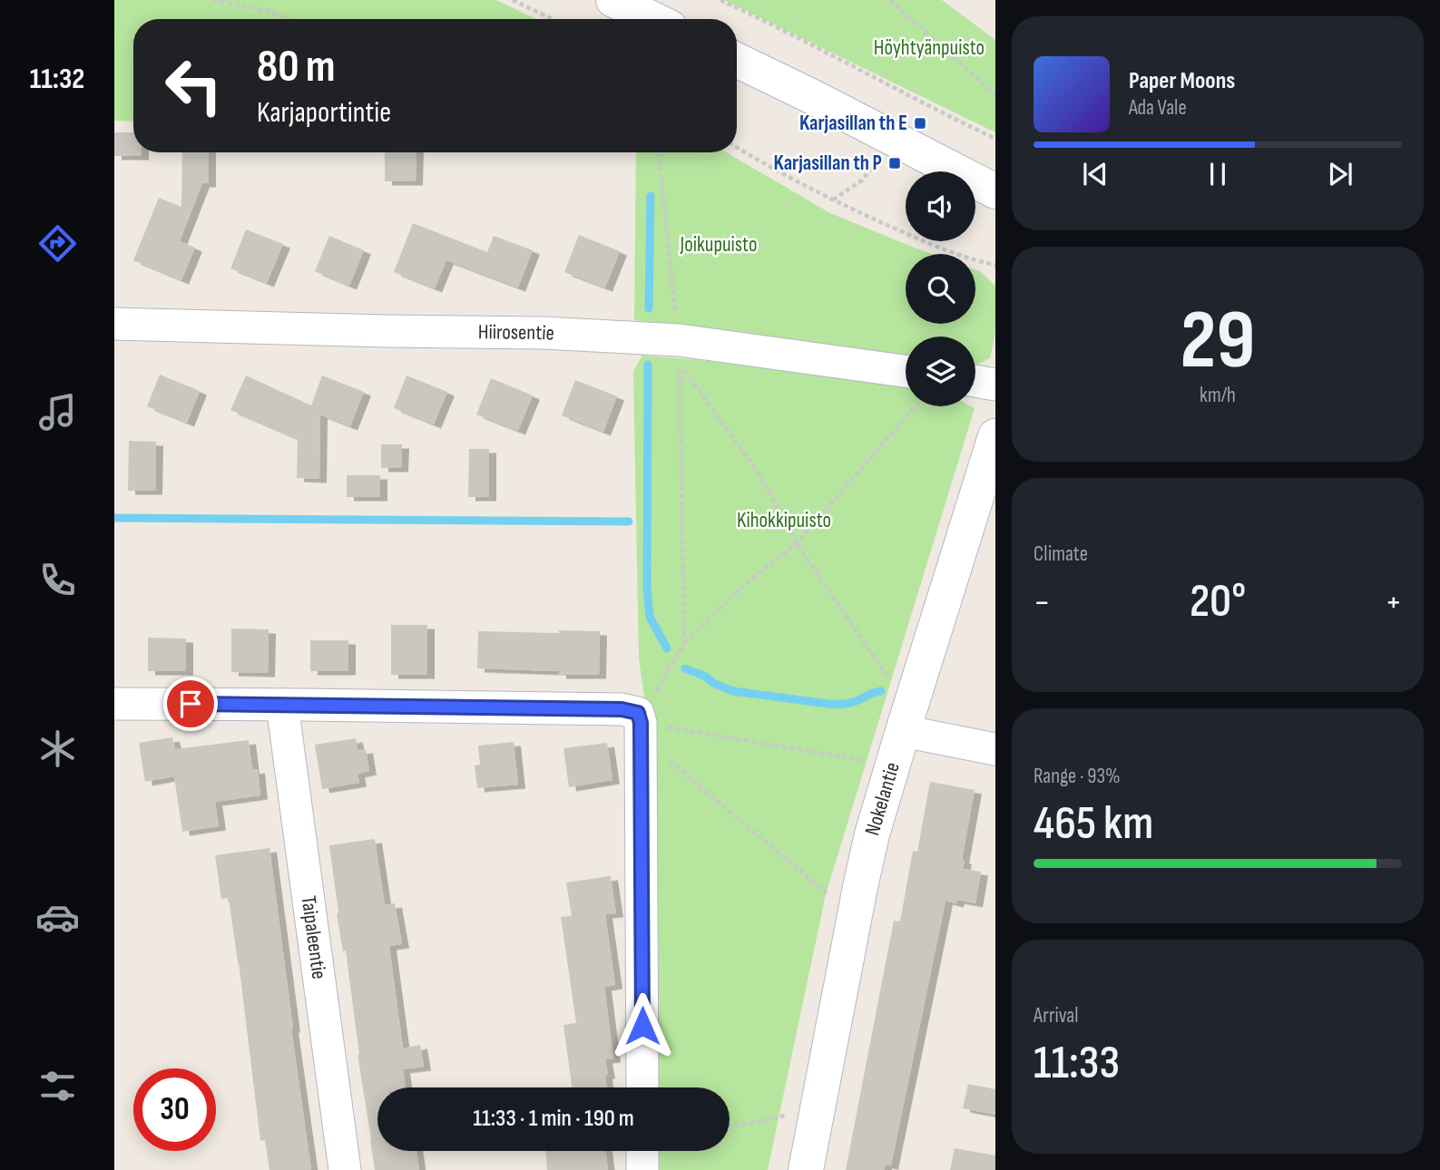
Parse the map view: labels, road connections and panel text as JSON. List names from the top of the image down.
{
  "streets": {
    "street": ["Hiirosentie", "Nokelantie", "Taipaleentie"]
  },
  "parks": ["Höyhtyänpuisto", "Joikupuisto", "Kihokkipuisto"],
  "places": {
    "transit": ["Karjasillan th E", "Karjasillan th P"]
  },
  "page": {
    "tabs": "11:32",
    "turn": ["80 m", "Karjaportintie"],
    "song": ["Paper Moons", "Ada Vale"],
    "tile": [
      ["29", "km/h"],
      "Climate",
      ["Range · 93%", "465 km"],
      ["Arrival", "11:33"]
    ],
    "heat": ["−", "20°", "+"],
    "limit": "30",
    "trip": "11:33 · 1 min · 190 m"
  }
}
